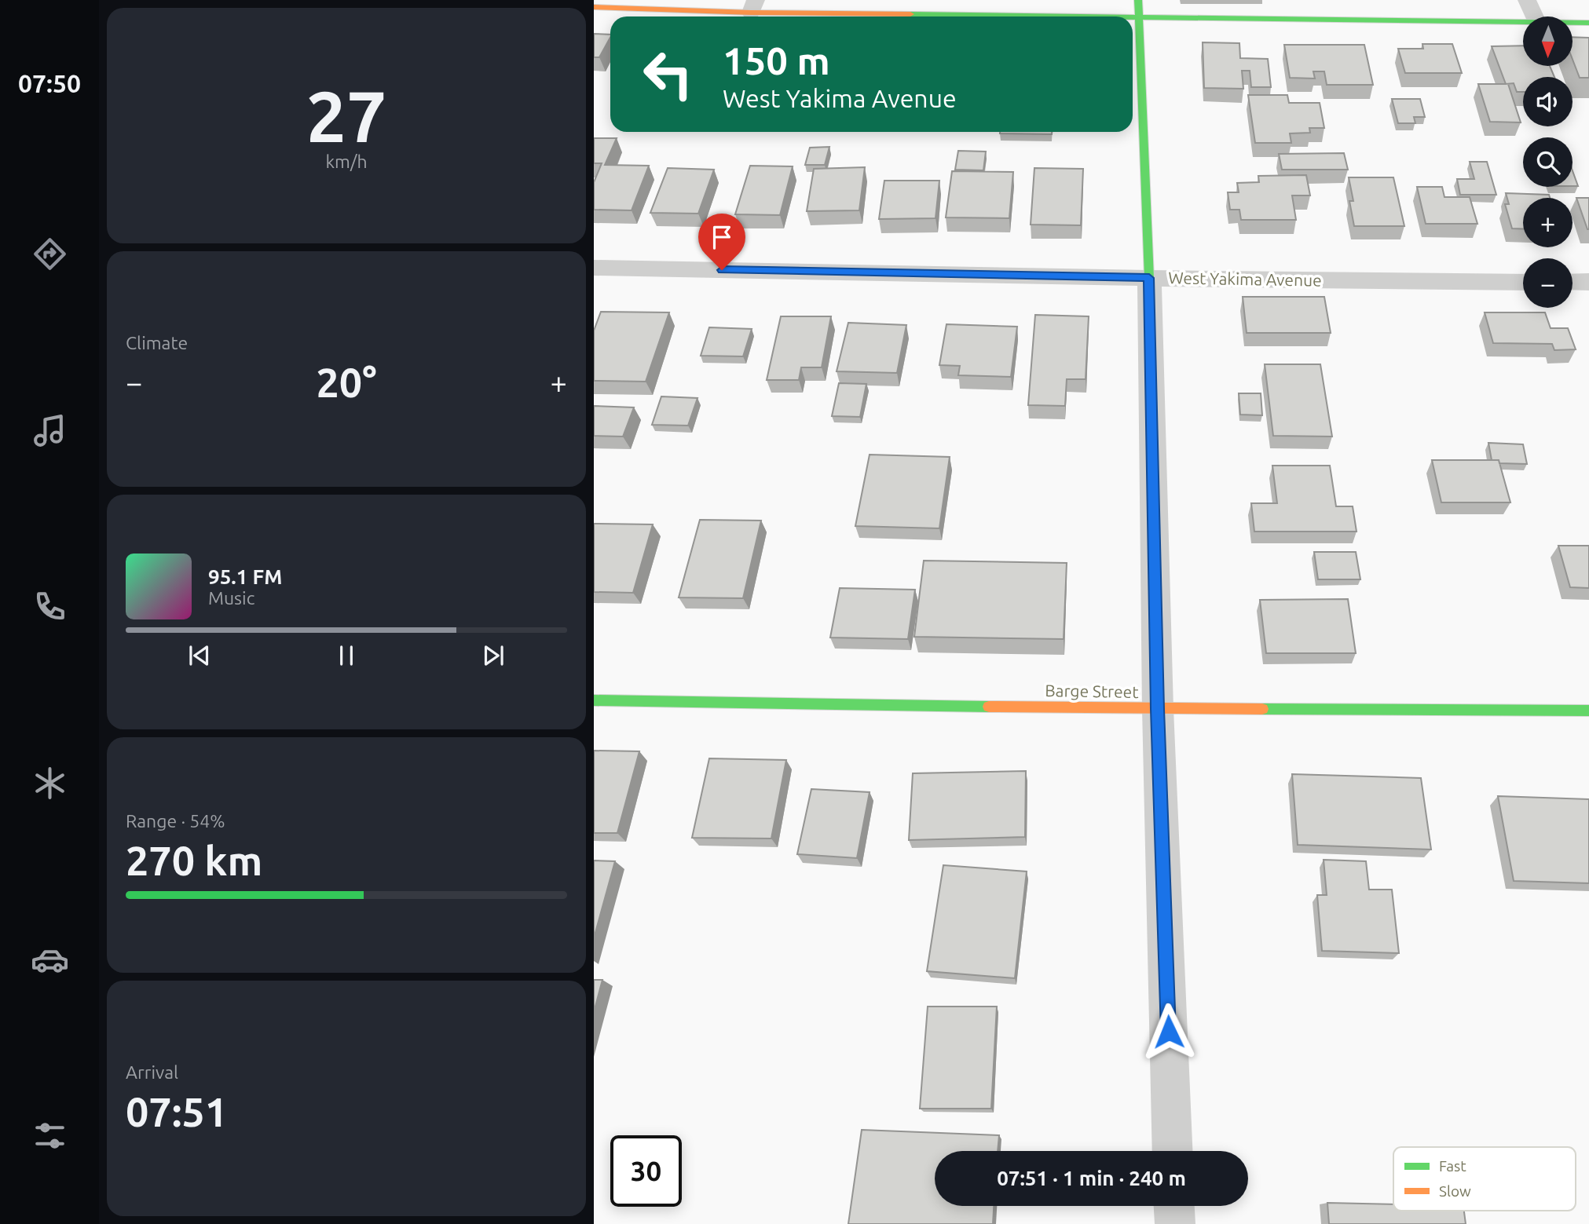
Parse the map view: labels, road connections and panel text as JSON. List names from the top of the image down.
{
  "streets": {
    "street": ["West Yakima Avenue", "Barge Street"]
  },
  "legend": ["Fast", "Slow"],
  "north": "bottom",
  "page": {
    "tabs": "07:50",
    "tile": [
      ["27", "km/h"],
      "Climate",
      ["Range · 54%", "270 km"],
      ["Arrival", "07:51"]
    ],
    "map_buttons": ["+", "−"],
    "turn": ["150 m", "West Yakima Avenue"],
    "heat": ["−", "20°", "+"],
    "song": ["95.1 FM", "Music"],
    "limit": "30",
    "trip": "07:51 · 1 min · 240 m"
  }
}
